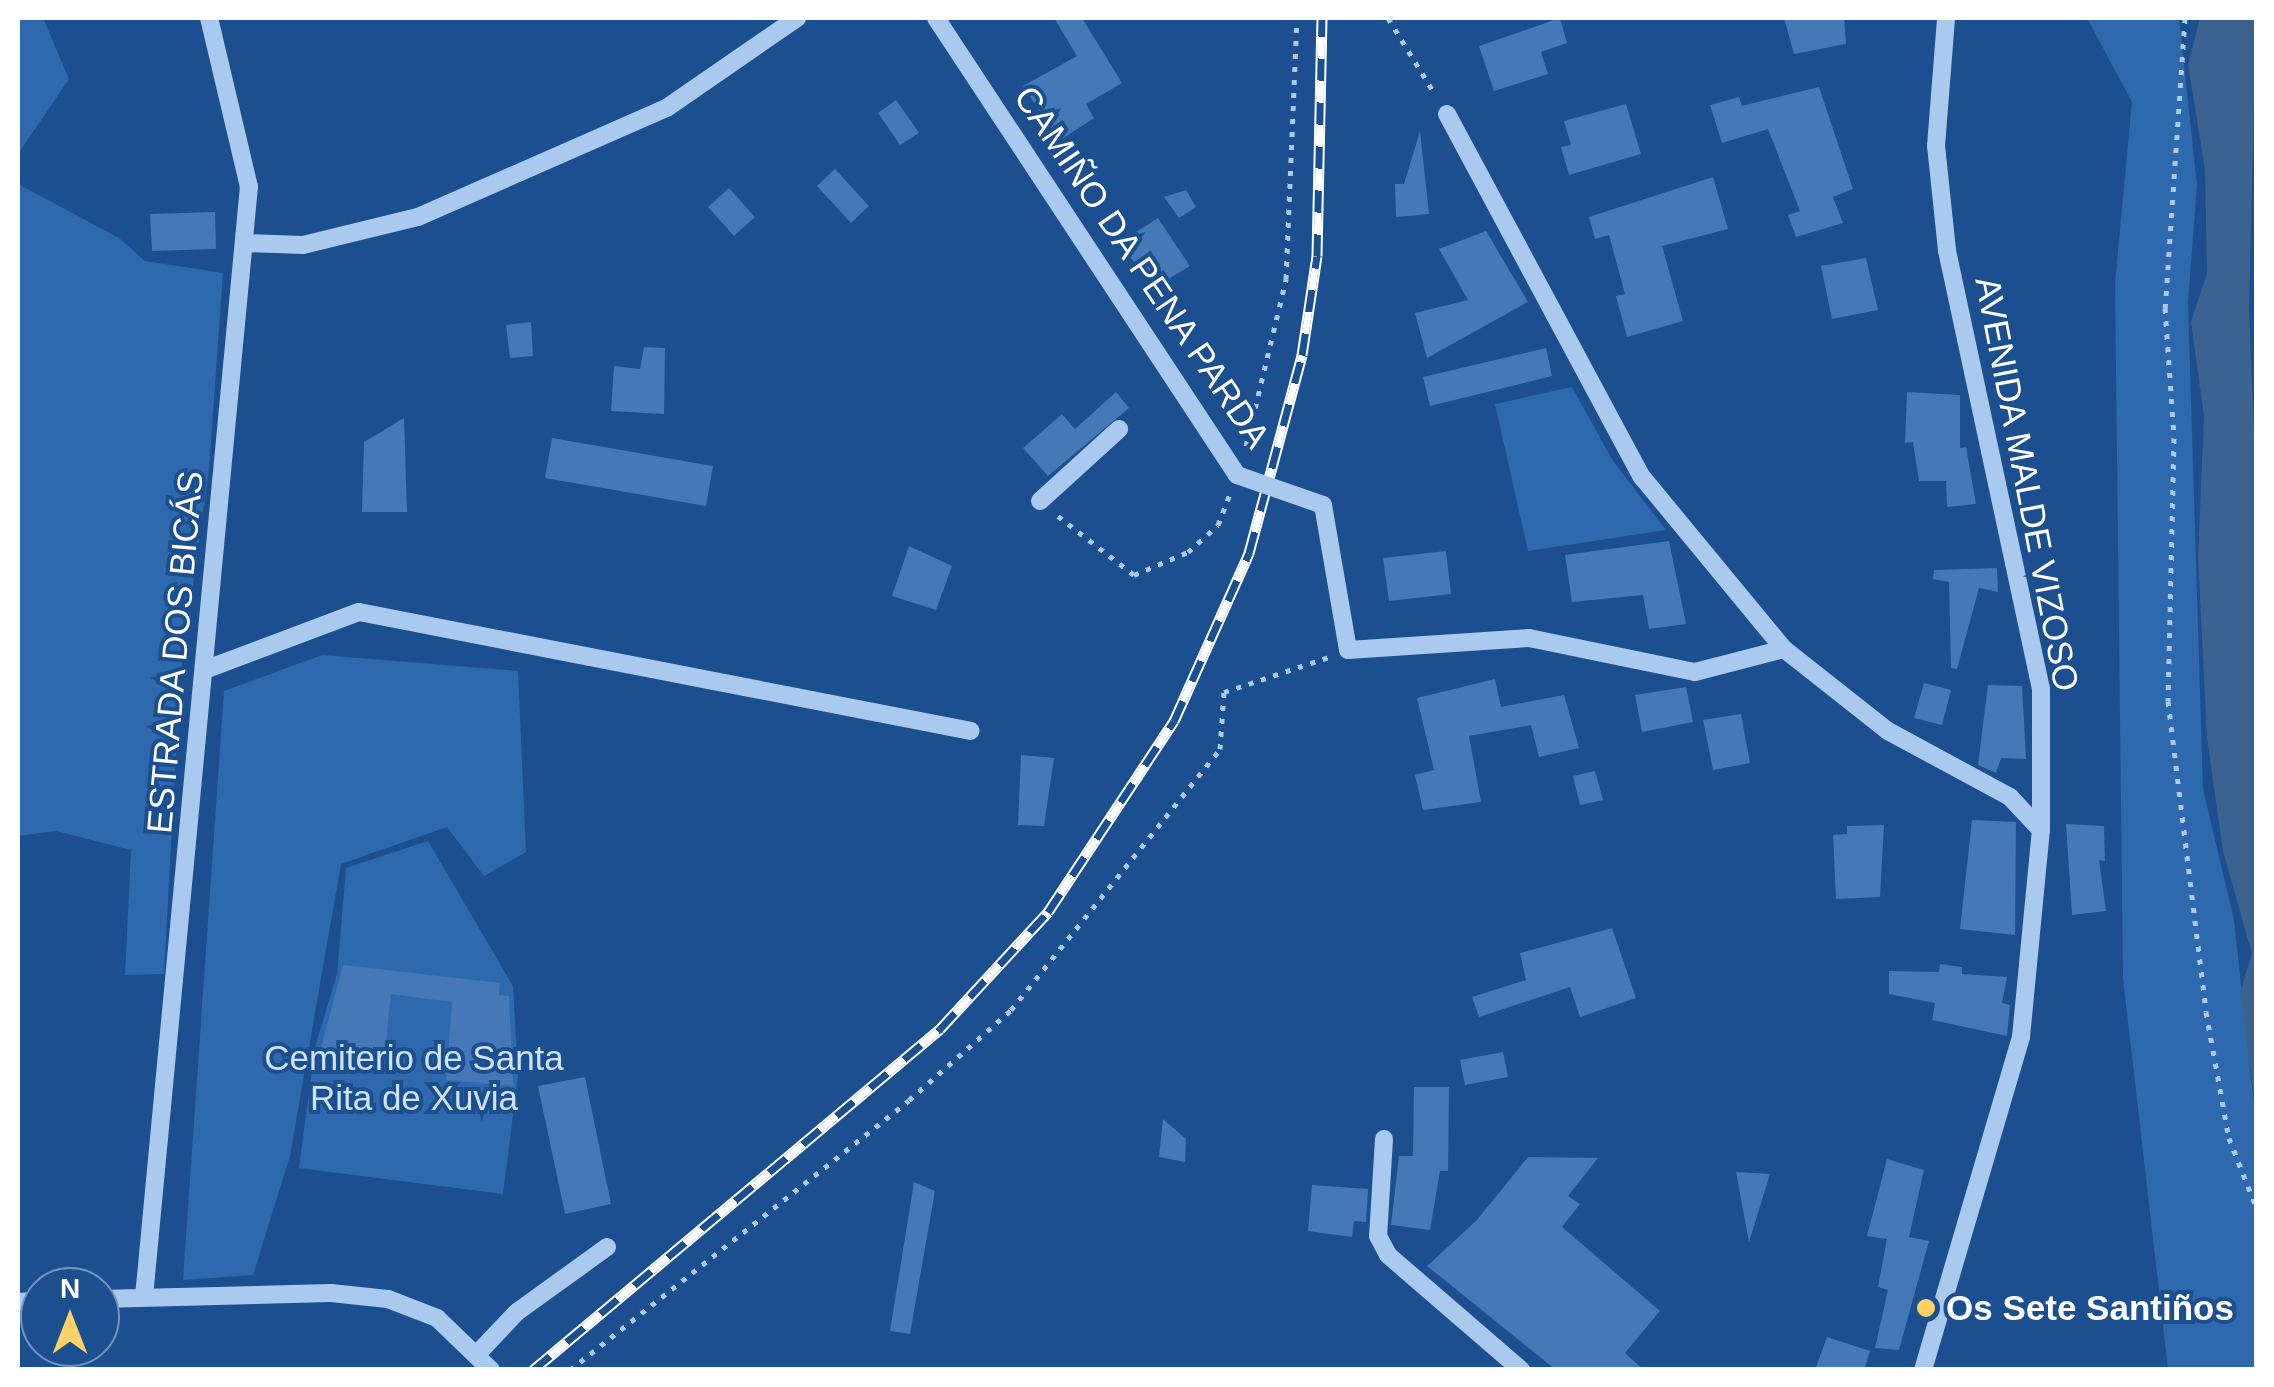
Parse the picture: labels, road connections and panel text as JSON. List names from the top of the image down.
{
  "streets": {
    "street": ["CAMIÑO DA PENA PARDA", "AVENIDA MALDE VIZOSO", "ESTRADA DOS BICÁS"]
  },
  "parks": ["Cemiterio de Santa Rita de Xuvia"],
  "places": ["Os Sete Santiños"],
  "north": "top"
}
